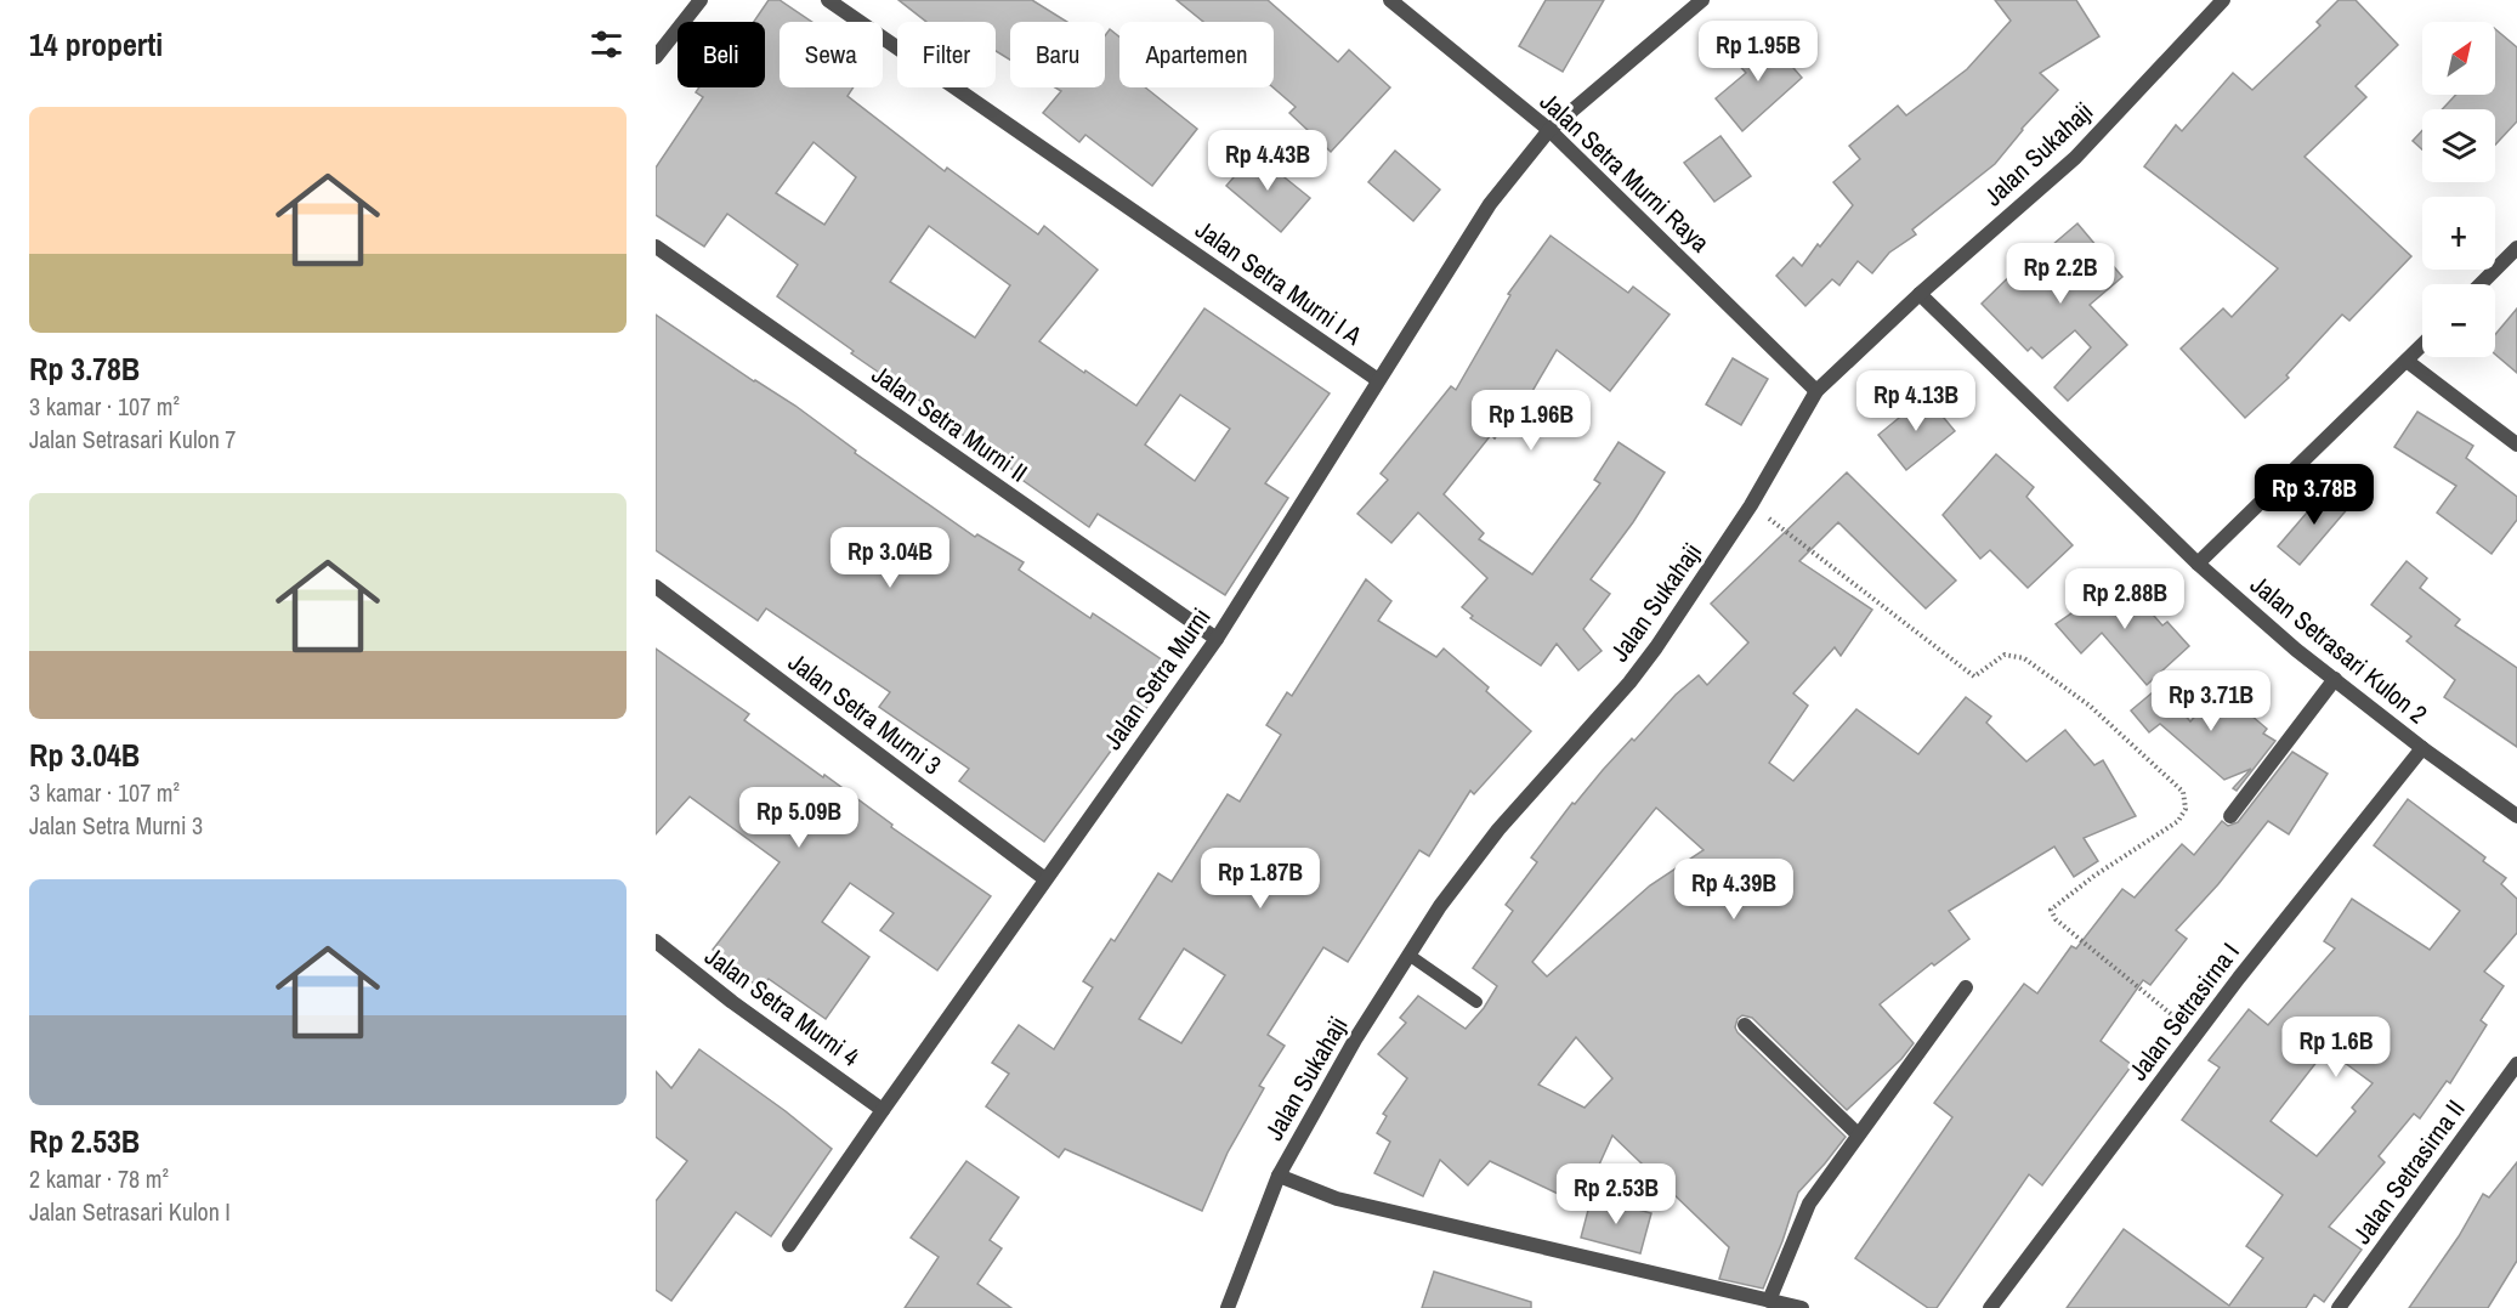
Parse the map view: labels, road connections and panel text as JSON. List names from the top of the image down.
{
  "streets": {
    "street": [
      "Jalan Sukahaji",
      "Jalan Setra Murni Raya",
      "Jalan Setra Murni I A",
      "Jalan Setra Murni II",
      "Jalan Setrasari Kulon 2",
      "Jalan Setra Murni",
      "Jalan Setra Murni 3",
      "Jalan Setra Murni 4",
      "Jalan Setrasirna I",
      "Jalan Setrasirna II"
    ]
  },
  "crossings": [
    ["Jalan Sukahaji", "Jalan Setra Murni Raya"],
    ["Jalan Sukahaji", "Jalan Setrasari Kulon 2"],
    ["Jalan Setra Murni Raya", "Jalan Setra Murni"],
    ["Jalan Setra Murni I A", "Jalan Setra Murni"],
    ["Jalan Setra Murni II", "Jalan Setra Murni"],
    ["Jalan Setrasari Kulon 2", "Jalan Setrasirna I"],
    ["Jalan Setra Murni", "Jalan Setra Murni 3"],
    ["Jalan Setra Murni", "Jalan Setra Murni 4"]
  ],
  "north": "top right",
  "page": {
    "heading": "14 properti",
    "price": [
      "Rp 1.95B",
      "Rp 4.43B",
      "Rp 2.2B",
      "Rp 4.13B",
      "Rp 1.96B",
      "Rp 3.78B",
      "Rp 3.04B",
      "Rp 2.88B",
      "Rp 3.71B",
      "Rp 5.09B",
      "Rp 1.87B",
      "Rp 4.39B",
      "Rp 1.6B",
      "Rp 2.53B"
    ],
    "map_buttons": ["+", "−"],
    "chip": [
      "Beli",
      "Sewa",
      "Filter",
      "Baru",
      "Apartemen"
    ],
    "list": [
      {
        "name": "Rp 3.78B",
        "note": "3 kamar · 107 m² · Jalan Setrasari Kulon 7"
      },
      {
        "name": "Rp 3.04B",
        "note": "3 kamar · 107 m² · Jalan Setra Murni 3"
      },
      {
        "name": "Rp 2.53B",
        "note": "2 kamar · 78 m² · Jalan Setrasari Kulon I"
      }
    ]
  }
}
